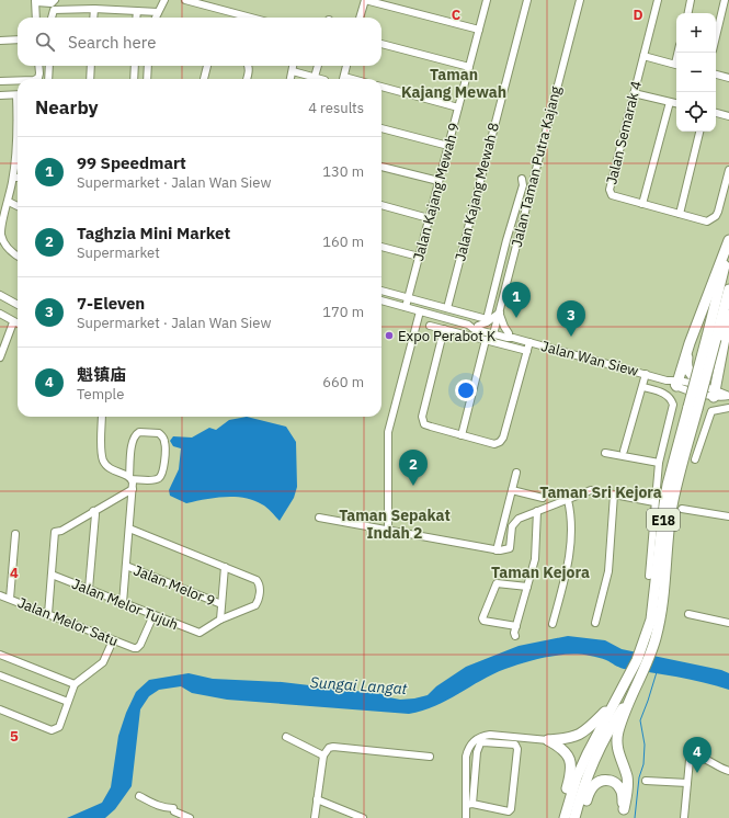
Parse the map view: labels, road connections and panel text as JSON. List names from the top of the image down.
{
  "streets": {
    "highway": ["E18"],
    "street": [
      "Jalan Semarak 4",
      "Jalan Taman Putra Kajang",
      "Jalan Kajang Mewah 9",
      "Jalan Kajang Mewah 8",
      "Jalan Wan Siew",
      "Jalan Melor 9",
      "Jalan Melor Tujuh",
      "Jalan Melor Satu"
    ]
  },
  "crossings": [
    ["Jalan Taman Putra Kajang", "Jalan Wan Siew"],
    ["Jalan Kajang Mewah 9", "Jalan Wan Siew"],
    ["Jalan Melor Tujuh", "Jalan Melor Satu"]
  ],
  "districts": [
    "Taman Kajang Mewah",
    "Taman Sri Kejora",
    "Taman Sepakat Indah 2",
    "Taman Kejora"
  ],
  "water": ["Sungai Langat"],
  "places": ["Expo Perabot K"],
  "page": {
    "map_buttons": ["+", "−"],
    "search": "Search here",
    "heading": ["Nearby", "4 results"],
    "list": [
      {
        "mark": "1",
        "name": "99 Speedmart",
        "note": "Supermarket · Jalan Wan Siew",
        "value": "130 m"
      },
      {
        "mark": "2",
        "name": "Taghzia Mini Market",
        "note": "Supermarket",
        "value": "160 m"
      },
      {
        "mark": "3",
        "name": "7-Eleven",
        "note": "Supermarket · Jalan Wan Siew",
        "value": "170 m"
      },
      {
        "mark": "4",
        "name": "魁镇庙",
        "note": "Temple",
        "value": "660 m"
      }
    ],
    "pins": [
      "1",
      "3",
      "2",
      "4"
    ]
  },
  "grid": {
    "columns": ["C", "D"],
    "rows": ["4", "5"]
  }
}
